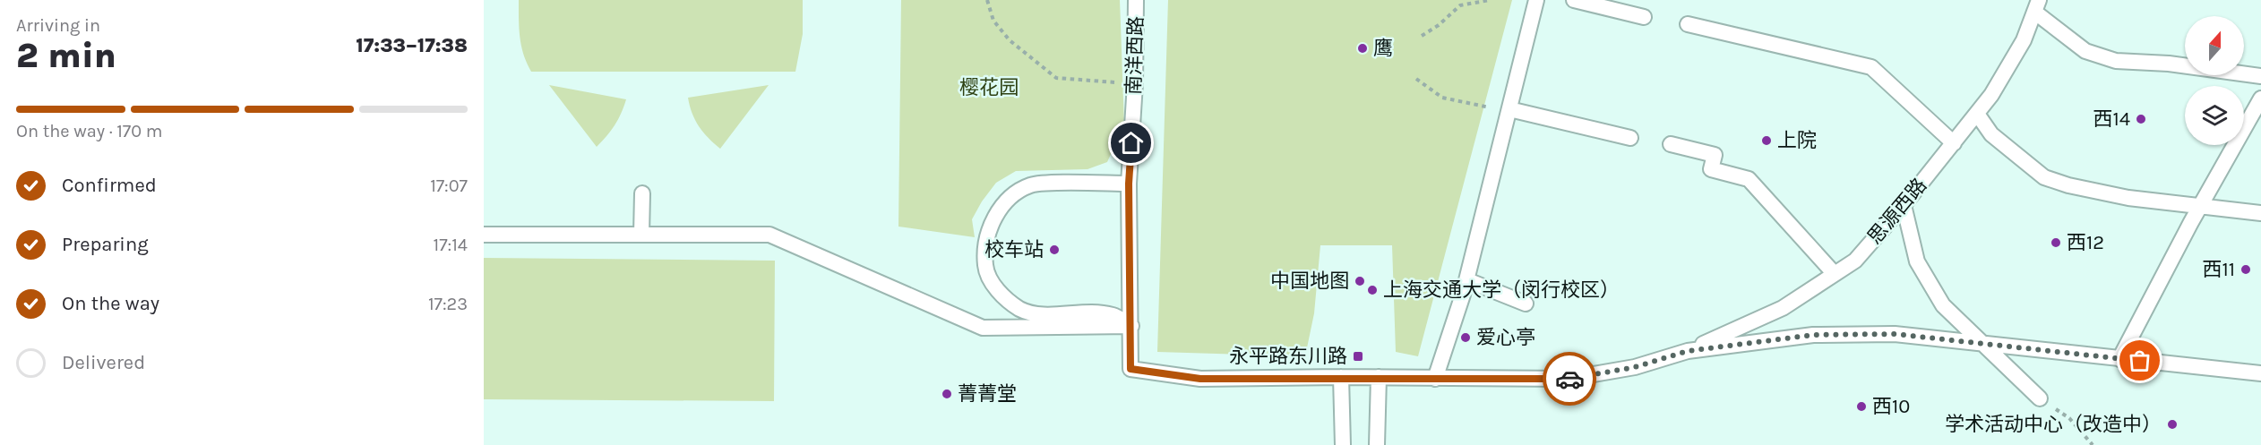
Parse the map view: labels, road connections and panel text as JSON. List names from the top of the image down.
{
  "streets": {
    "lane": ["南洋西路", "思源西路"]
  },
  "parks": ["樱花园"],
  "places": {
    "other": [
      "鹰",
      "西14",
      "上院",
      "西12",
      "校车站",
      "西11",
      "中国地图",
      "上海交通大学（闵行校区）",
      "爱心亭",
      "菁菁堂",
      "西10",
      "学术活动中心（改造中）"
    ],
    "transit": ["永平路东川路"]
  },
  "north": "top",
  "page": {
    "heading": ["2 min", "Arriving in", "17:33–17:38"],
    "bar": "On the way · 170 m",
    "list": [
      ["Confirmed", "17:07"],
      ["Preparing", "17:14"],
      ["On the way", "17:23"],
      "Delivered"
    ]
  }
}
